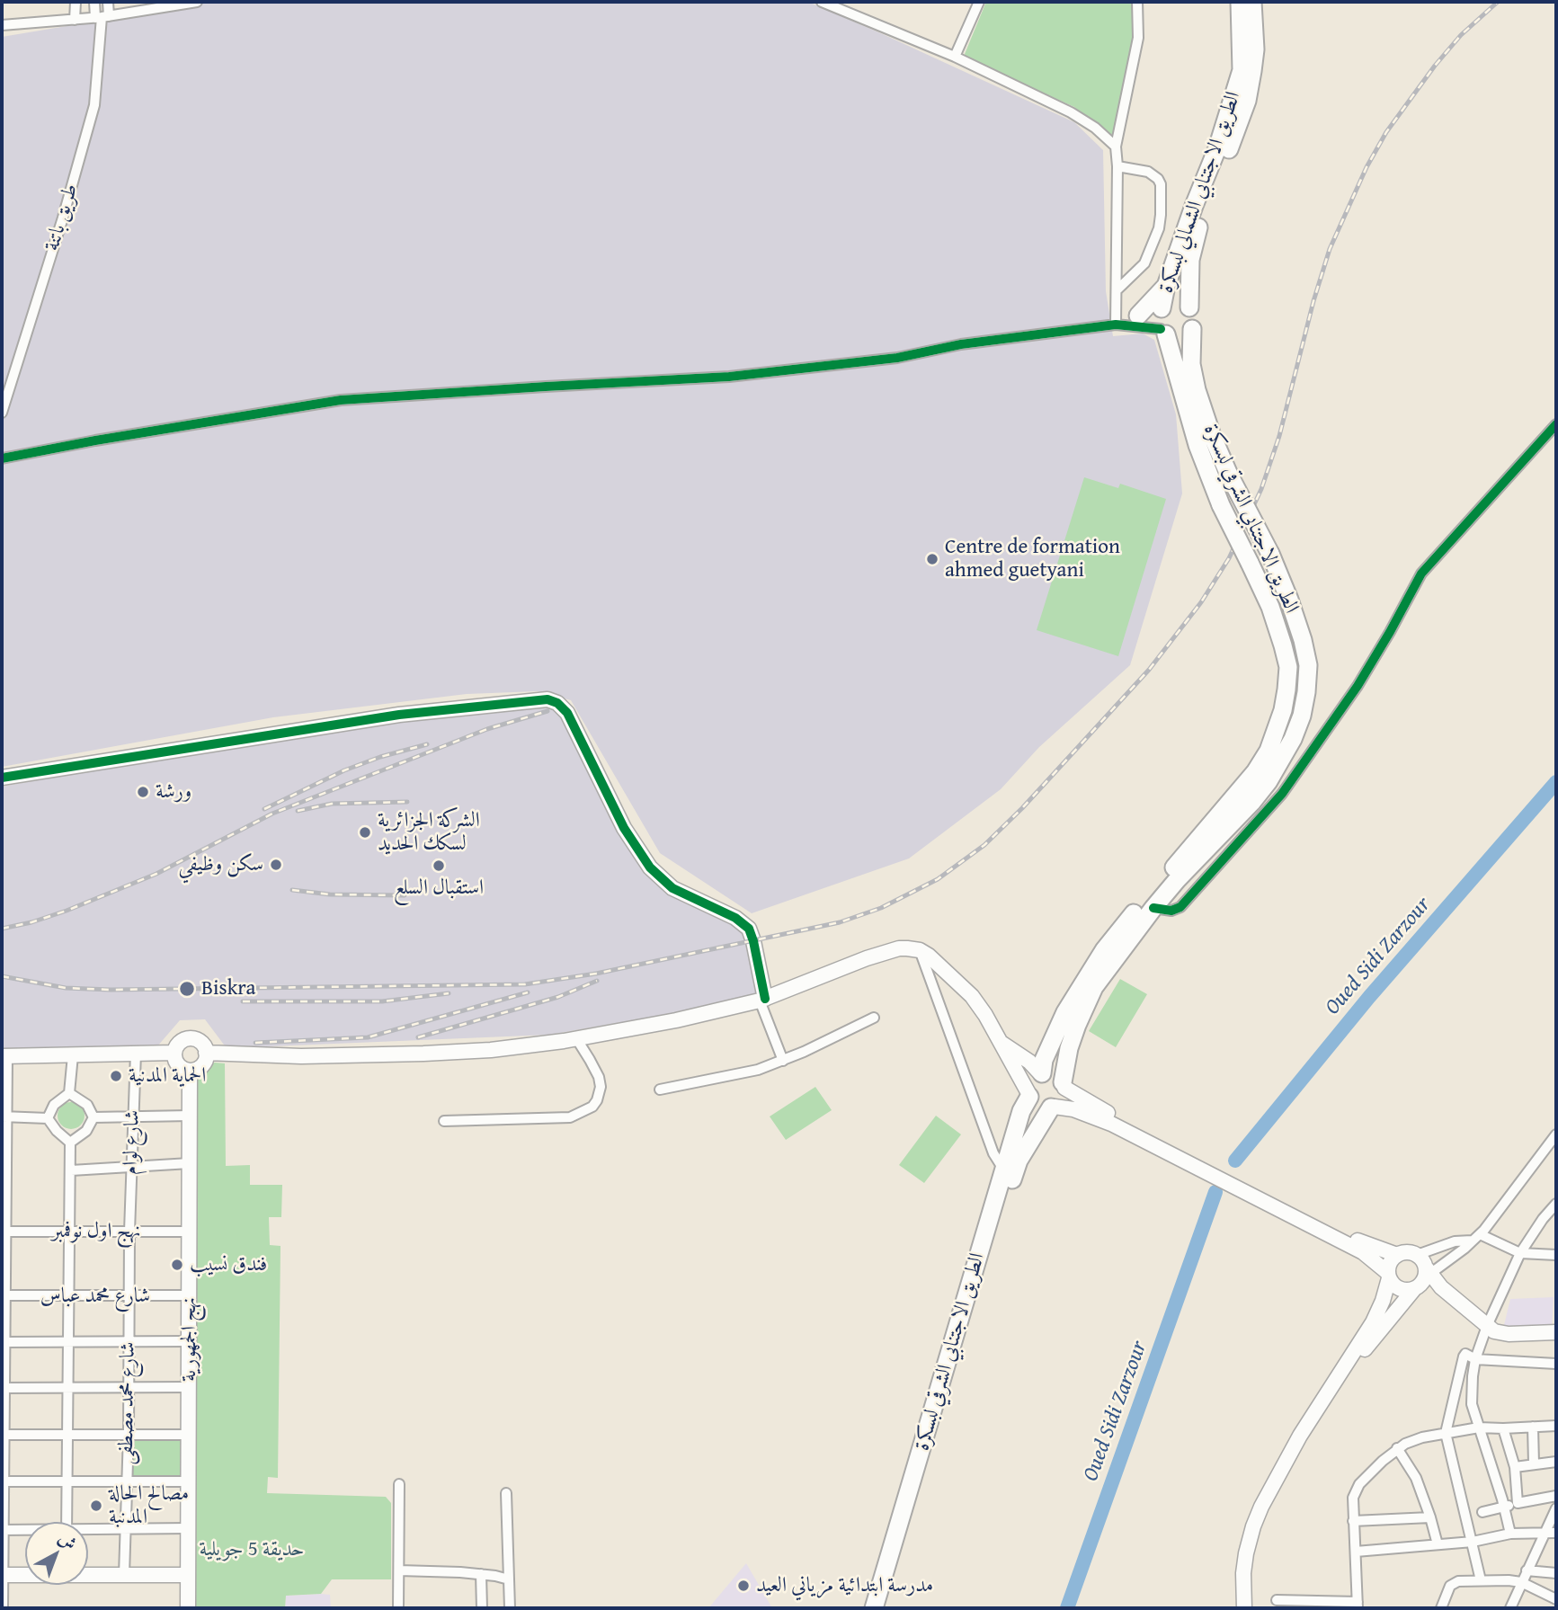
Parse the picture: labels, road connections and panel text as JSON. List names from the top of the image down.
{
  "streets": {
    "highway": ["الطريق الاجتنابي الشمالي لبسكرة", "الطريق الاجتنابي الشرقي لبسكرة"],
    "main road": ["نهج الجمهورية"],
    "street": [
      "طريق باتنة",
      "شارع لوام",
      "نهج اول نوفمبر",
      "شارع محمد عباس",
      "شارع محمد مصطفى"
    ]
  },
  "crossings": [
    ["الطريق الاجتنابي الشمالي لبسكرة", "الطريق الاجتنابي الشرقي لبسكرة"],
    ["شارع لوام", "نهج اول نوفمبر"],
    ["شارع لوام", "شارع محمد مصطفى"],
    ["نهج اول نوفمبر", "نهج الجمهورية"],
    ["نهج اول نوفمبر", "شارع محمد مصطفى"],
    ["شارع محمد عباس", "نهج الجمهورية"],
    ["شارع محمد عباس", "شارع محمد مصطفى"]
  ],
  "water": ["Oued Sidi Zarzour"],
  "parks": ["حديقة 5 جويلية"],
  "places": [
    "Centre de formation ahmed guetyani",
    "ورشة",
    "الشركة الجزائرية لسكك الحديد",
    "سكن وظيفي",
    "استقبال السلع",
    "Biskra",
    "الحماية المدنية",
    "فندق نسيب",
    "مصالح الحالة المدنبة",
    "مدرسة ابتدائية مزياني العيد"
  ],
  "north": "top right"
}
